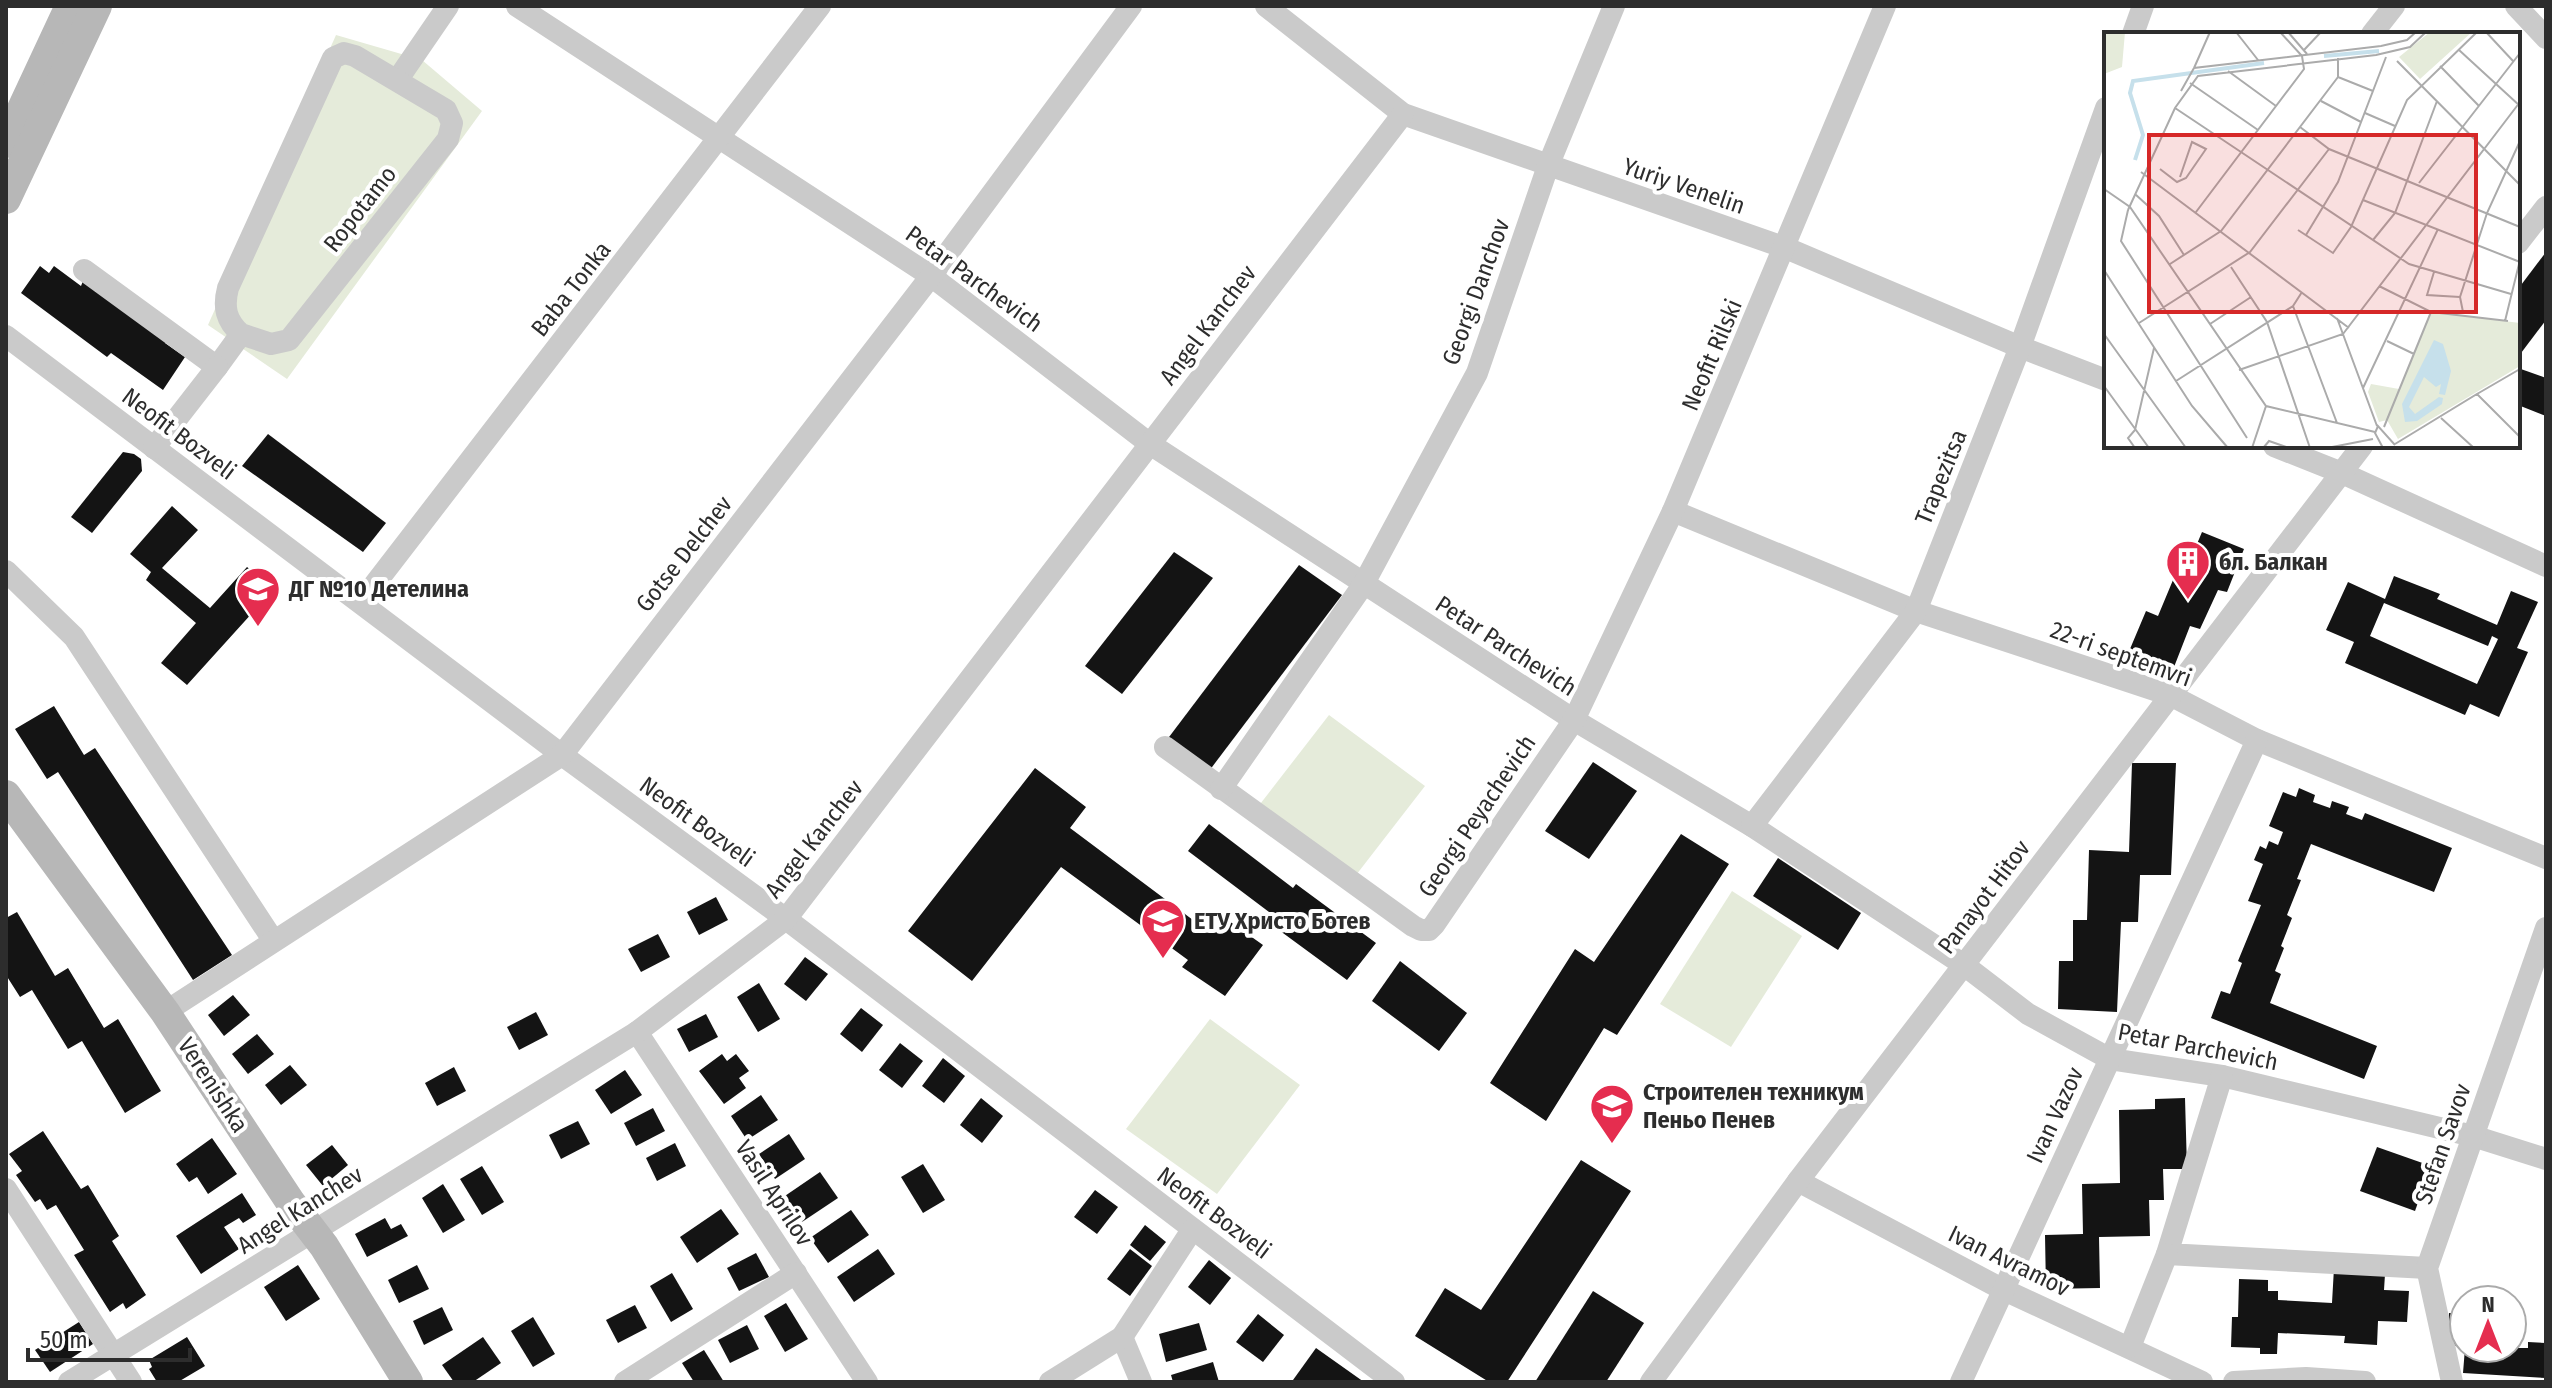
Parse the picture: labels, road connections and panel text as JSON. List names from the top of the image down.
{
  "streets": {
    "main road": ["Verenishka"],
    "street": [
      "Yuriy Venelin",
      "Ropotamo",
      "Petar Parchevich",
      "Baba Tonka",
      "Georgi Danchov",
      "Angel Kanchev",
      "Neofit Rilski",
      "Neofit Bozveli",
      "Trapezitsa",
      "Gotse Delchev",
      "22-ri septemvri",
      "Georgi Peyachevich",
      "Panayot Hitov",
      "Ivan Vazov",
      "Stefan Savov",
      "Vasil Aprilov",
      "Ivan Avramov"
    ]
  },
  "crossings": [
    ["Yuriy Venelin", "Georgi Danchov"],
    ["Yuriy Venelin", "Angel Kanchev"],
    ["Yuriy Venelin", "Neofit Rilski"],
    ["Yuriy Venelin", "Trapezitsa"],
    ["Petar Parchevich", "Baba Tonka"],
    ["Petar Parchevich", "Georgi Danchov"],
    ["Petar Parchevich", "Angel Kanchev"],
    ["Petar Parchevich", "Neofit Rilski"],
    ["Petar Parchevich", "Trapezitsa"],
    ["Petar Parchevich", "Gotse Delchev"],
    ["Petar Parchevich", "Georgi Peyachevich"],
    ["Petar Parchevich", "Panayot Hitov"],
    ["Petar Parchevich", "Ivan Vazov"],
    ["Petar Parchevich", "Stefan Savov"],
    ["Baba Tonka", "Neofit Bozveli"],
    ["Angel Kanchev", "Neofit Bozveli"],
    ["Angel Kanchev", "Verenishka"],
    ["Angel Kanchev", "Vasil Aprilov"],
    ["Neofit Rilski", "22-ri septemvri"],
    ["Neofit Rilski", "Georgi Peyachevich"],
    ["Neofit Bozveli", "Gotse Delchev"],
    ["Trapezitsa", "22-ri septemvri"],
    ["Gotse Delchev", "Verenishka"],
    ["22-ri septemvri", "Panayot Hitov"],
    ["22-ri septemvri", "Ivan Vazov"],
    ["Panayot Hitov", "Ivan Avramov"],
    ["Ivan Vazov", "Ivan Avramov"]
  ],
  "places": {
    "building": ["бл. Балкан"],
    "school or university": ["ДГ №10 Детелина", "ЕТУ Христо Ботев", "Строителен техникум Пеньо Пенев"]
  },
  "scale_bar": "50 m",
  "north": "top"
}
